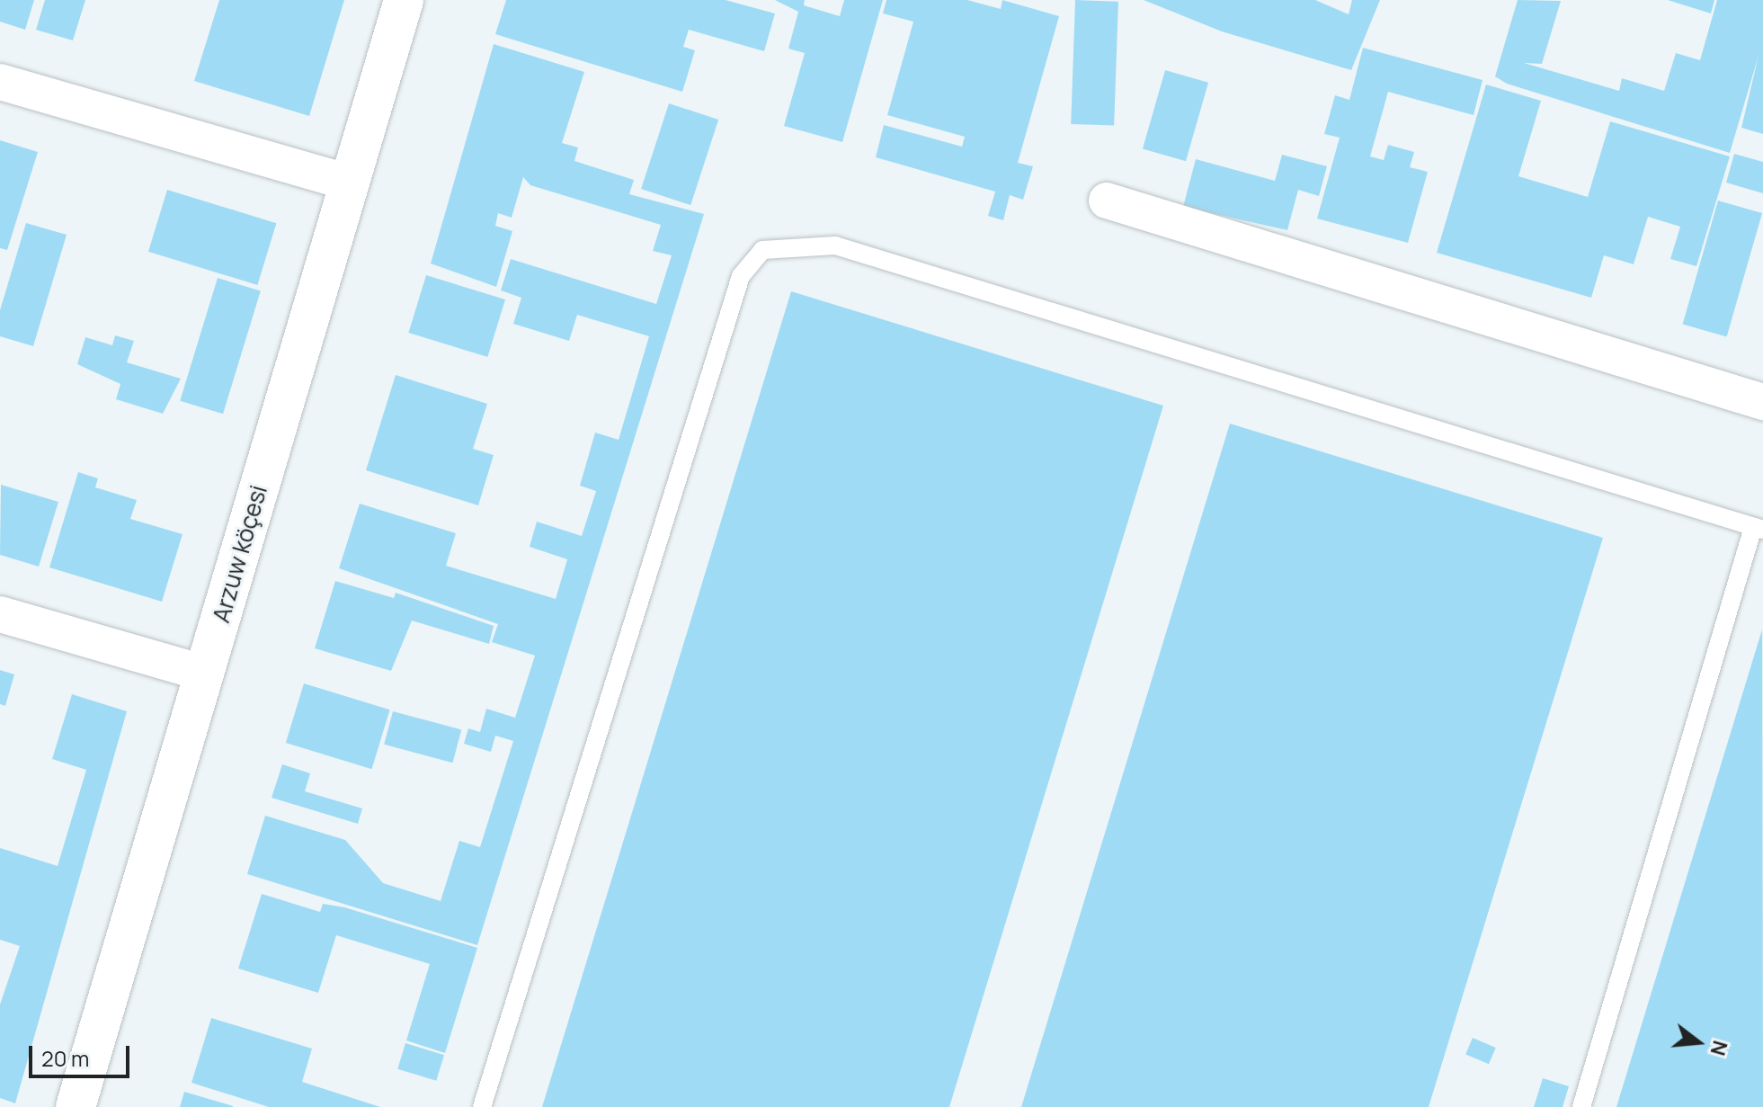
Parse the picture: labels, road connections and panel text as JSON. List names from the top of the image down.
{
  "streets": {
    "street": ["Arzuw köçesi"]
  },
  "scale_bar": "20 m",
  "north": "right"
}
